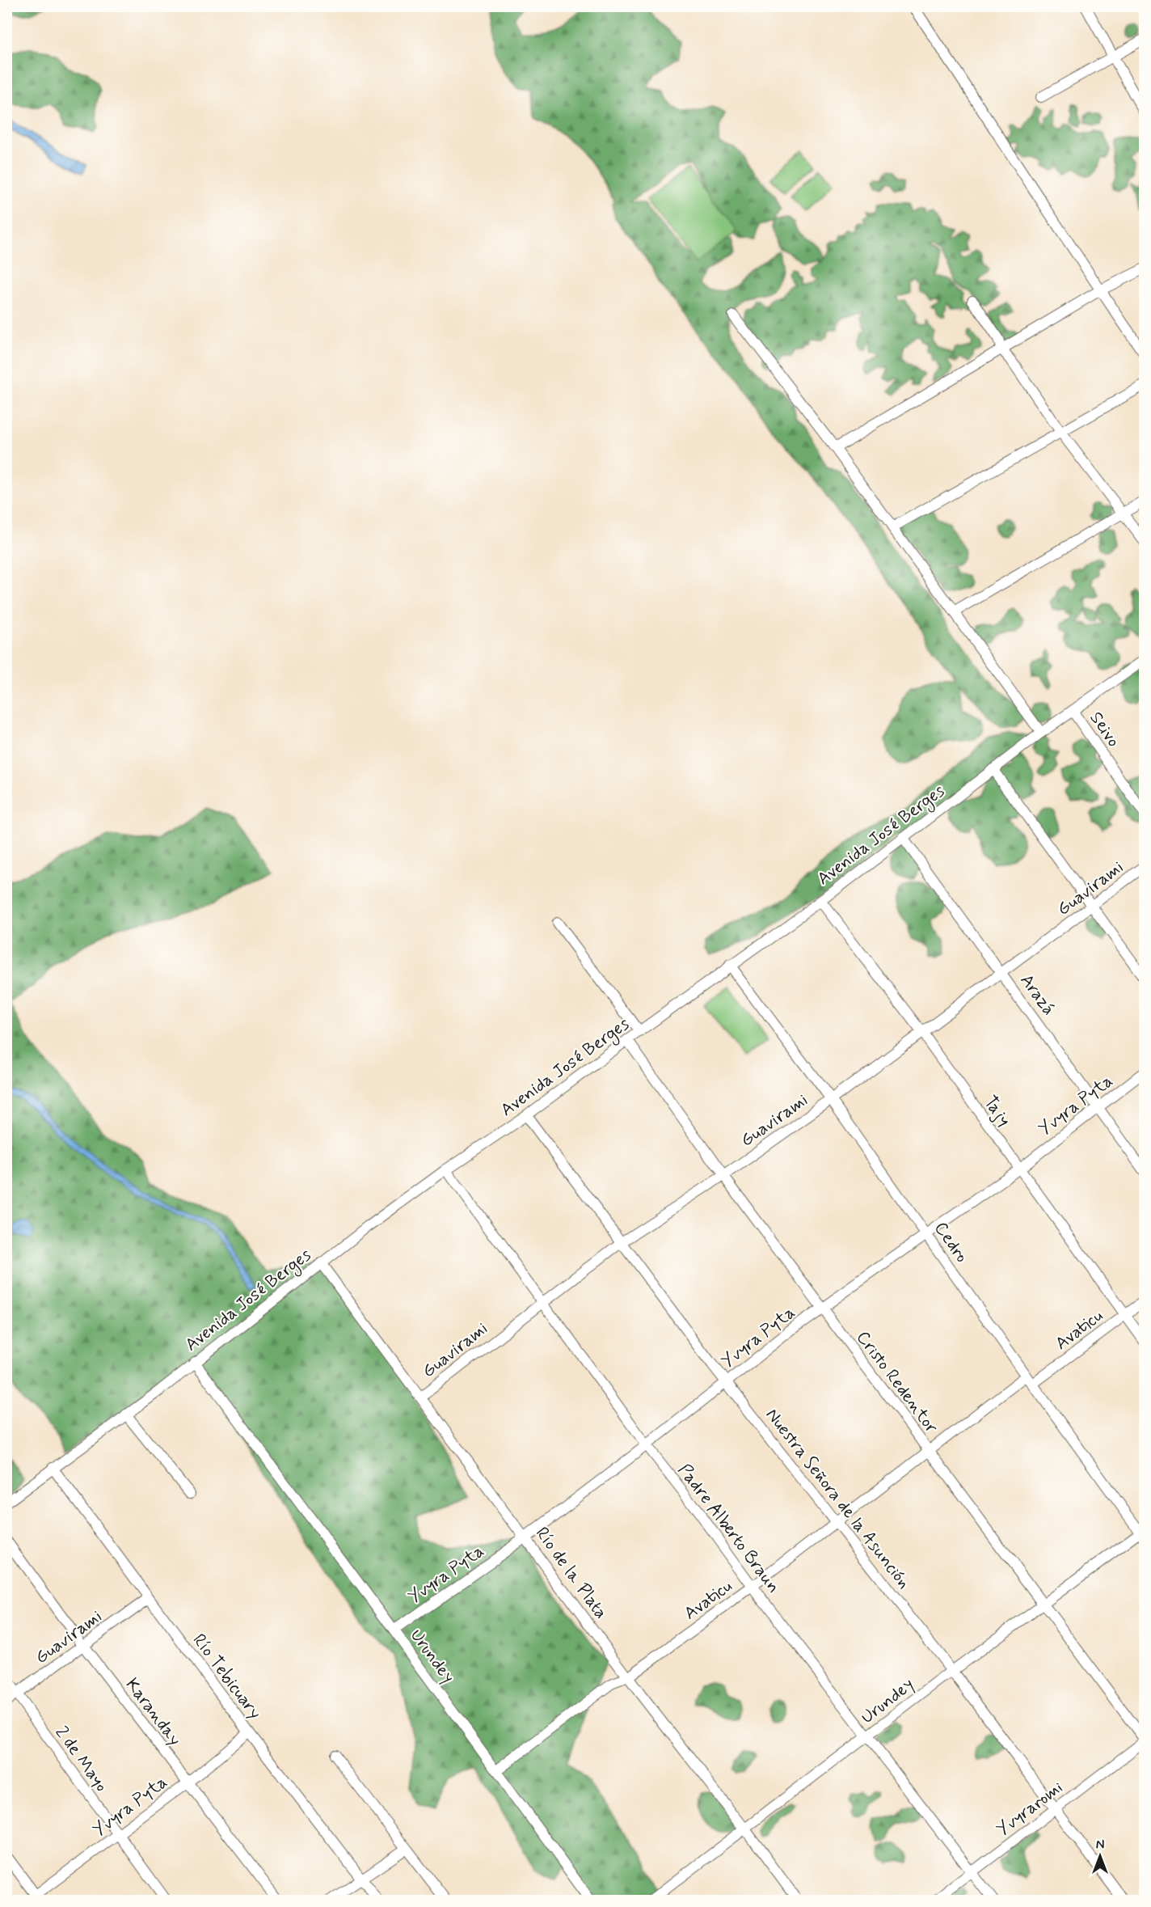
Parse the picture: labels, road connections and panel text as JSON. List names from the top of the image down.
{
  "streets": {
    "street": [
      "Seivo",
      "Avenida José Berges",
      "Guavirami",
      "Arazá",
      "Yvyra Pyta",
      "Tajy",
      "Cedro",
      "Avaticu",
      "Cristo Redentor",
      "Nuestra Señora de la Asunción",
      "Padre Alberto Braun",
      "Río de la Plata",
      "Urundey",
      "Río Tebicuary",
      "Karanday",
      "2 de Mayo",
      "Yvyraromi"
    ]
  },
  "crossings": [
    ["Seivo", "Avenida José Berges"],
    ["Avenida José Berges", "Arazá"],
    ["Avenida José Berges", "Tajy"],
    ["Avenida José Berges", "Cedro"],
    ["Avenida José Berges", "Cristo Redentor"],
    ["Avenida José Berges", "Nuestra Señora de la Asunción"],
    ["Avenida José Berges", "Padre Alberto Braun"],
    ["Avenida José Berges", "Río de la Plata"],
    ["Avenida José Berges", "Urundey"],
    ["Avenida José Berges", "Río Tebicuary"],
    ["Guavirami", "Arazá"],
    ["Guavirami", "Tajy"],
    ["Guavirami", "Cedro"],
    ["Guavirami", "Cristo Redentor"],
    ["Guavirami", "Nuestra Señora de la Asunción"],
    ["Guavirami", "Padre Alberto Braun"],
    ["Guavirami", "Río de la Plata"],
    ["Guavirami", "Río Tebicuary"],
    ["Guavirami", "Karanday"],
    ["Guavirami", "2 de Mayo"],
    ["Arazá", "Yvyra Pyta"],
    ["Yvyra Pyta", "Tajy"],
    ["Yvyra Pyta", "Cedro"],
    ["Yvyra Pyta", "Cristo Redentor"],
    ["Yvyra Pyta", "Nuestra Señora de la Asunción"],
    ["Yvyra Pyta", "Padre Alberto Braun"],
    ["Yvyra Pyta", "Río de la Plata"],
    ["Yvyra Pyta", "Urundey"],
    ["Yvyra Pyta", "Río Tebicuary"],
    ["Yvyra Pyta", "Karanday"],
    ["Yvyra Pyta", "2 de Mayo"],
    ["Tajy", "Avaticu"],
    ["Cedro", "Avaticu"],
    ["Cedro", "Urundey"],
    ["Avaticu", "Cristo Redentor"],
    ["Avaticu", "Nuestra Señora de la Asunción"],
    ["Avaticu", "Padre Alberto Braun"],
    ["Avaticu", "Río de la Plata"],
    ["Avaticu", "Urundey"],
    ["Cristo Redentor", "Urundey"],
    ["Cristo Redentor", "Yvyraromi"],
    ["Nuestra Señora de la Asunción", "Urundey"],
    ["Nuestra Señora de la Asunción", "Yvyraromi"],
    ["Padre Alberto Braun", "Urundey"],
    ["Padre Alberto Braun", "Yvyraromi"],
    ["Río de la Plata", "Urundey"]
  ],
  "north": "top"
}
